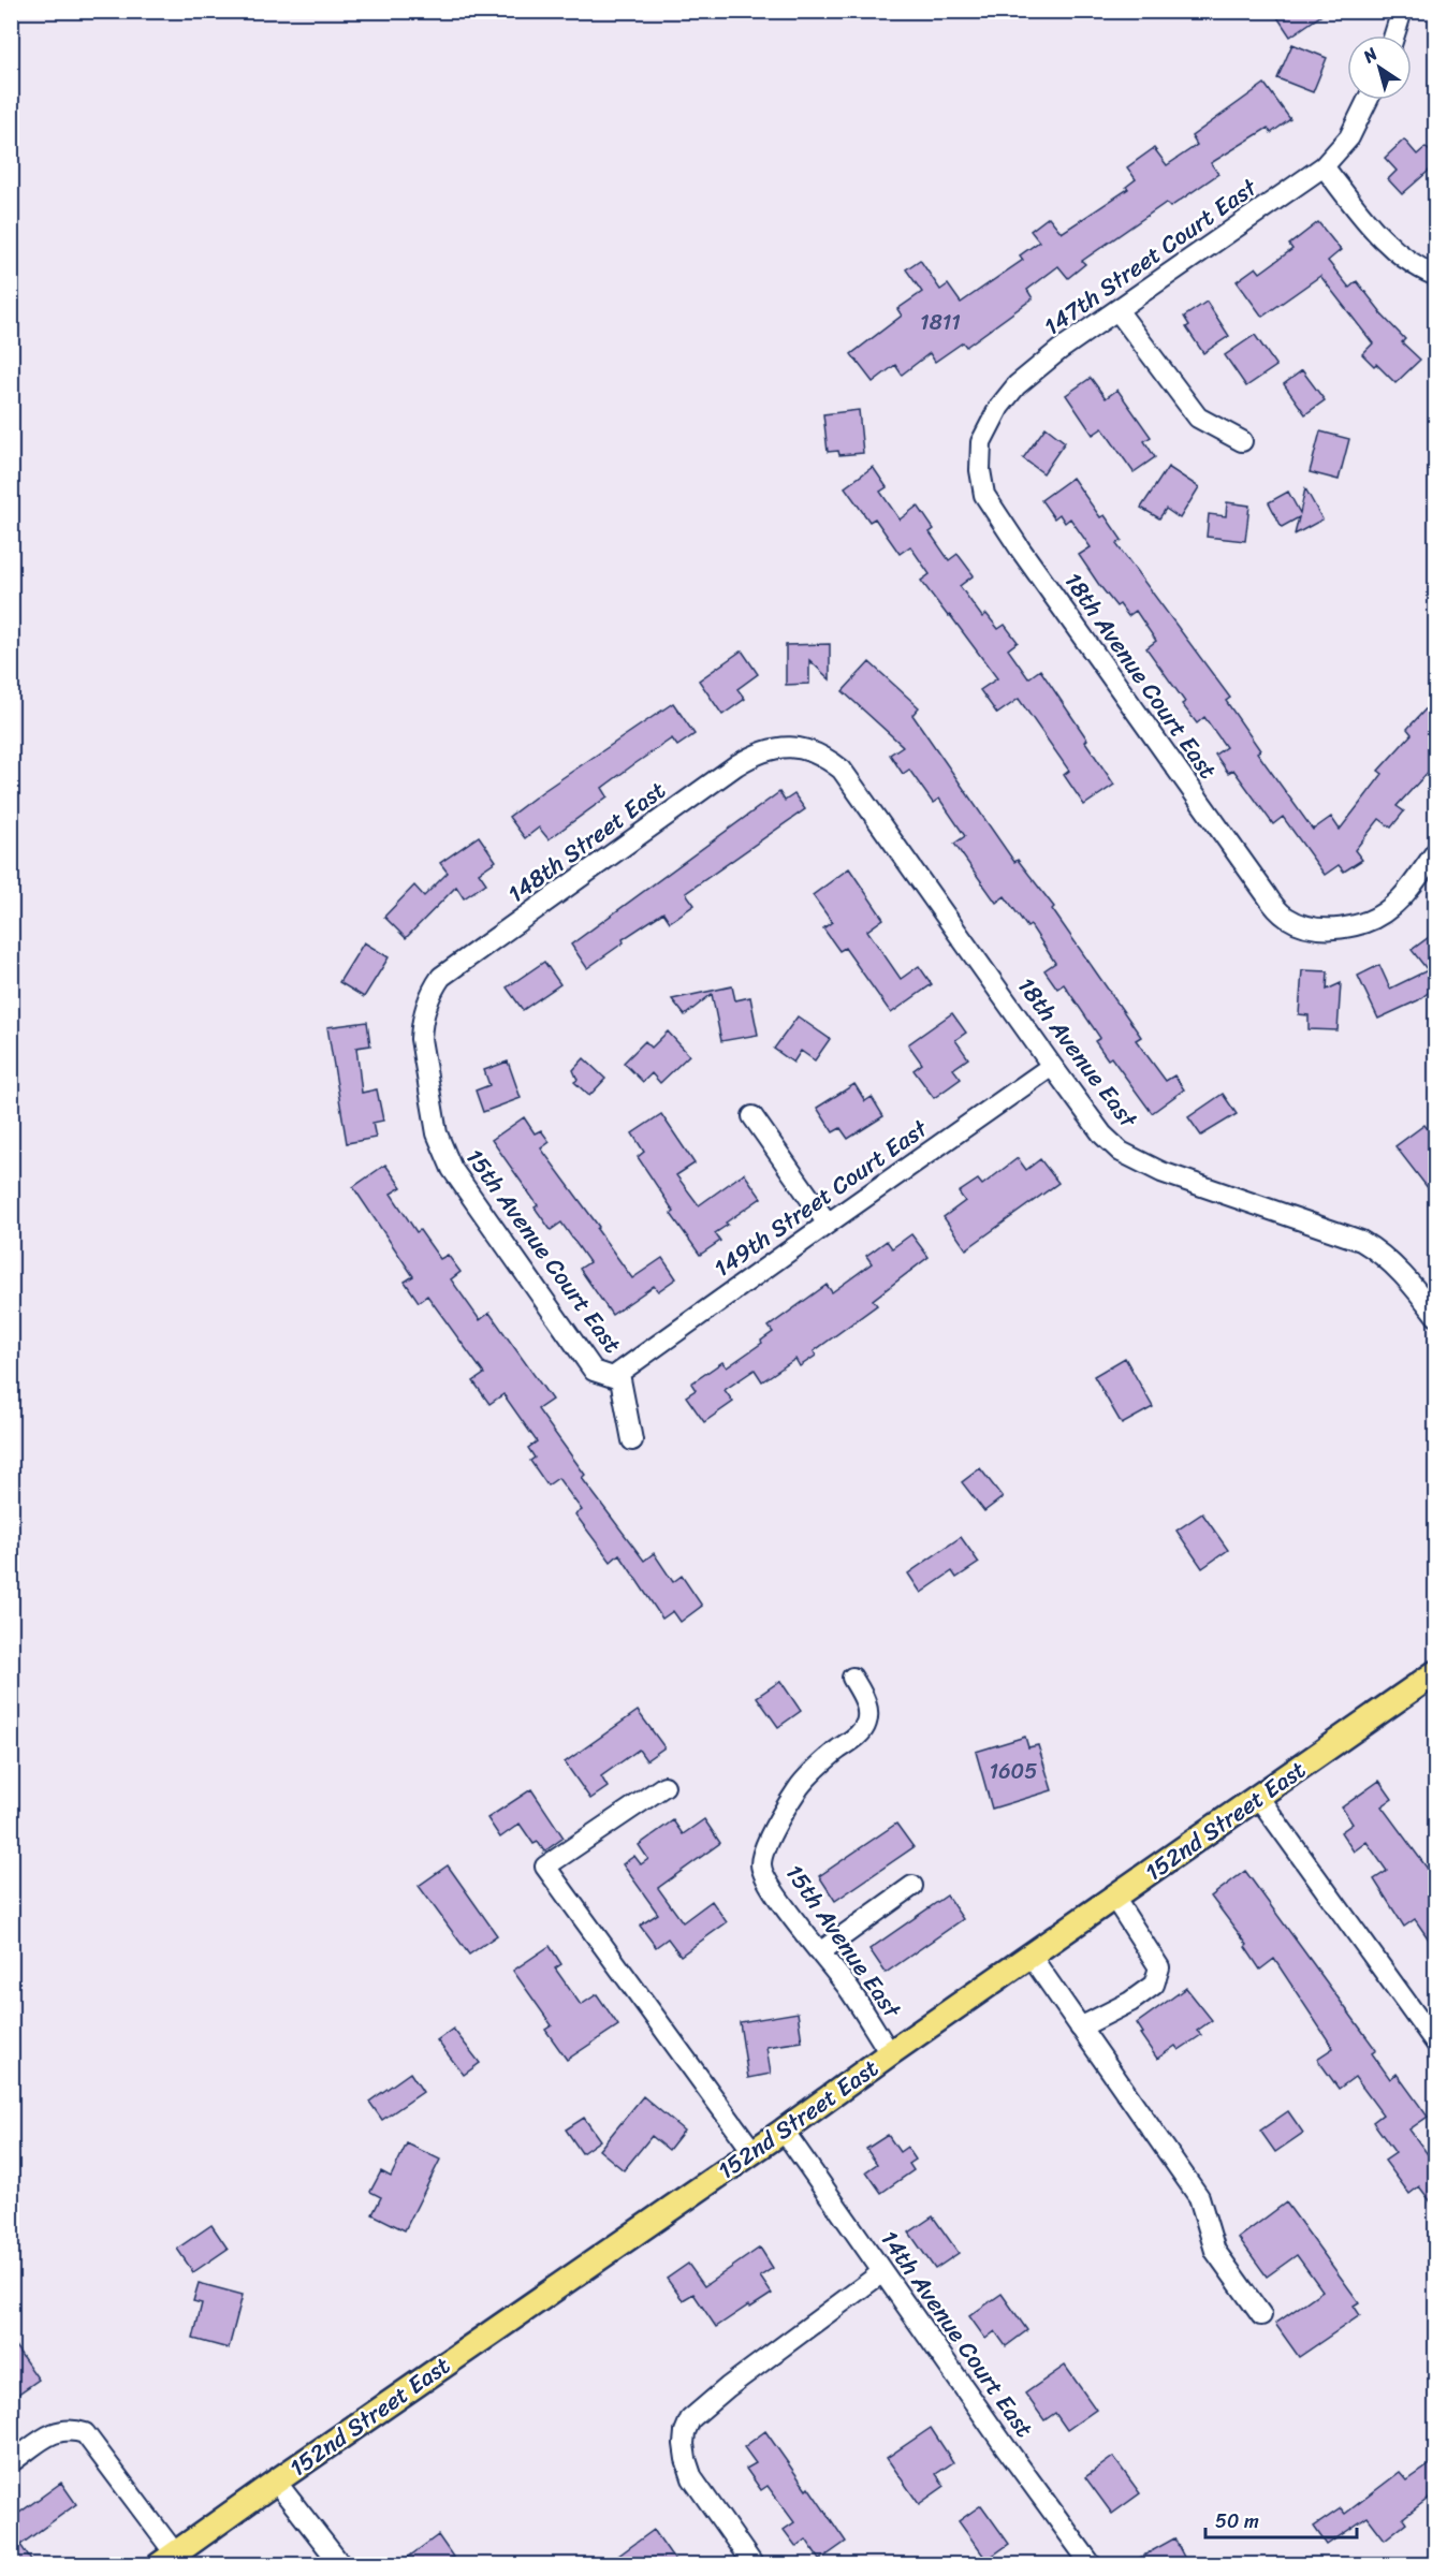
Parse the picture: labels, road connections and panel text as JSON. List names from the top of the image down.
{
  "streets": {
    "main road": ["152nd Street East"],
    "street": [
      "147th Street Court East",
      "18th Avenue Court East",
      "148th Street East",
      "18th Avenue East",
      "149th Street Court East",
      "15th Avenue Court East",
      "15th Avenue East",
      "14th Avenue Court East"
    ]
  },
  "crossings": [
    ["147th Street Court East", "18th Avenue Court East"],
    ["148th Street East", "18th Avenue East"],
    ["148th Street East", "15th Avenue Court East"],
    ["18th Avenue East", "149th Street Court East"],
    ["149th Street Court East", "15th Avenue Court East"],
    ["152nd Street East", "15th Avenue East"],
    ["152nd Street East", "14th Avenue Court East"]
  ],
  "house_numbers": ["1811", "1605"],
  "scale_bar": "50 m",
  "north": "top left"
}
